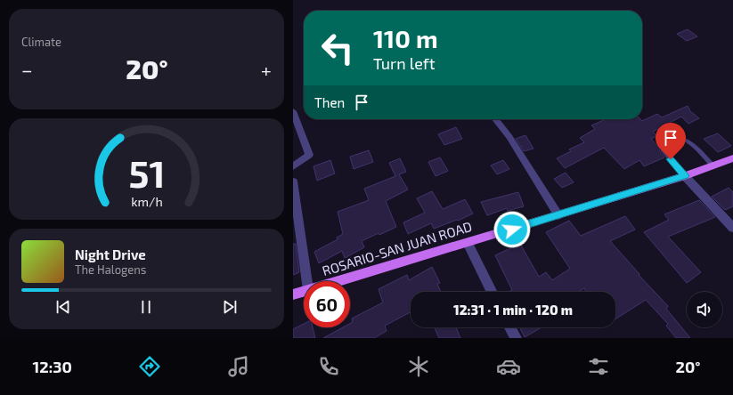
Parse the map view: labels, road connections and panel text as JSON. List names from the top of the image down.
{
  "streets": {
    "main road": ["ROSARIO-SAN JUAN ROAD"]
  },
  "page": {
    "tile": "Climate",
    "turn": ["110 m", "Turn left"],
    "heat": ["−", "20°", "+"],
    "then": "Then",
    "song": ["Night Drive", "The Halogens"],
    "limit": "60",
    "trip": "12:31 · 1 min · 120 m",
    "tabs": ["12:30", "20°"],
    "gauge": ["51", "km/h"]
  }
}
